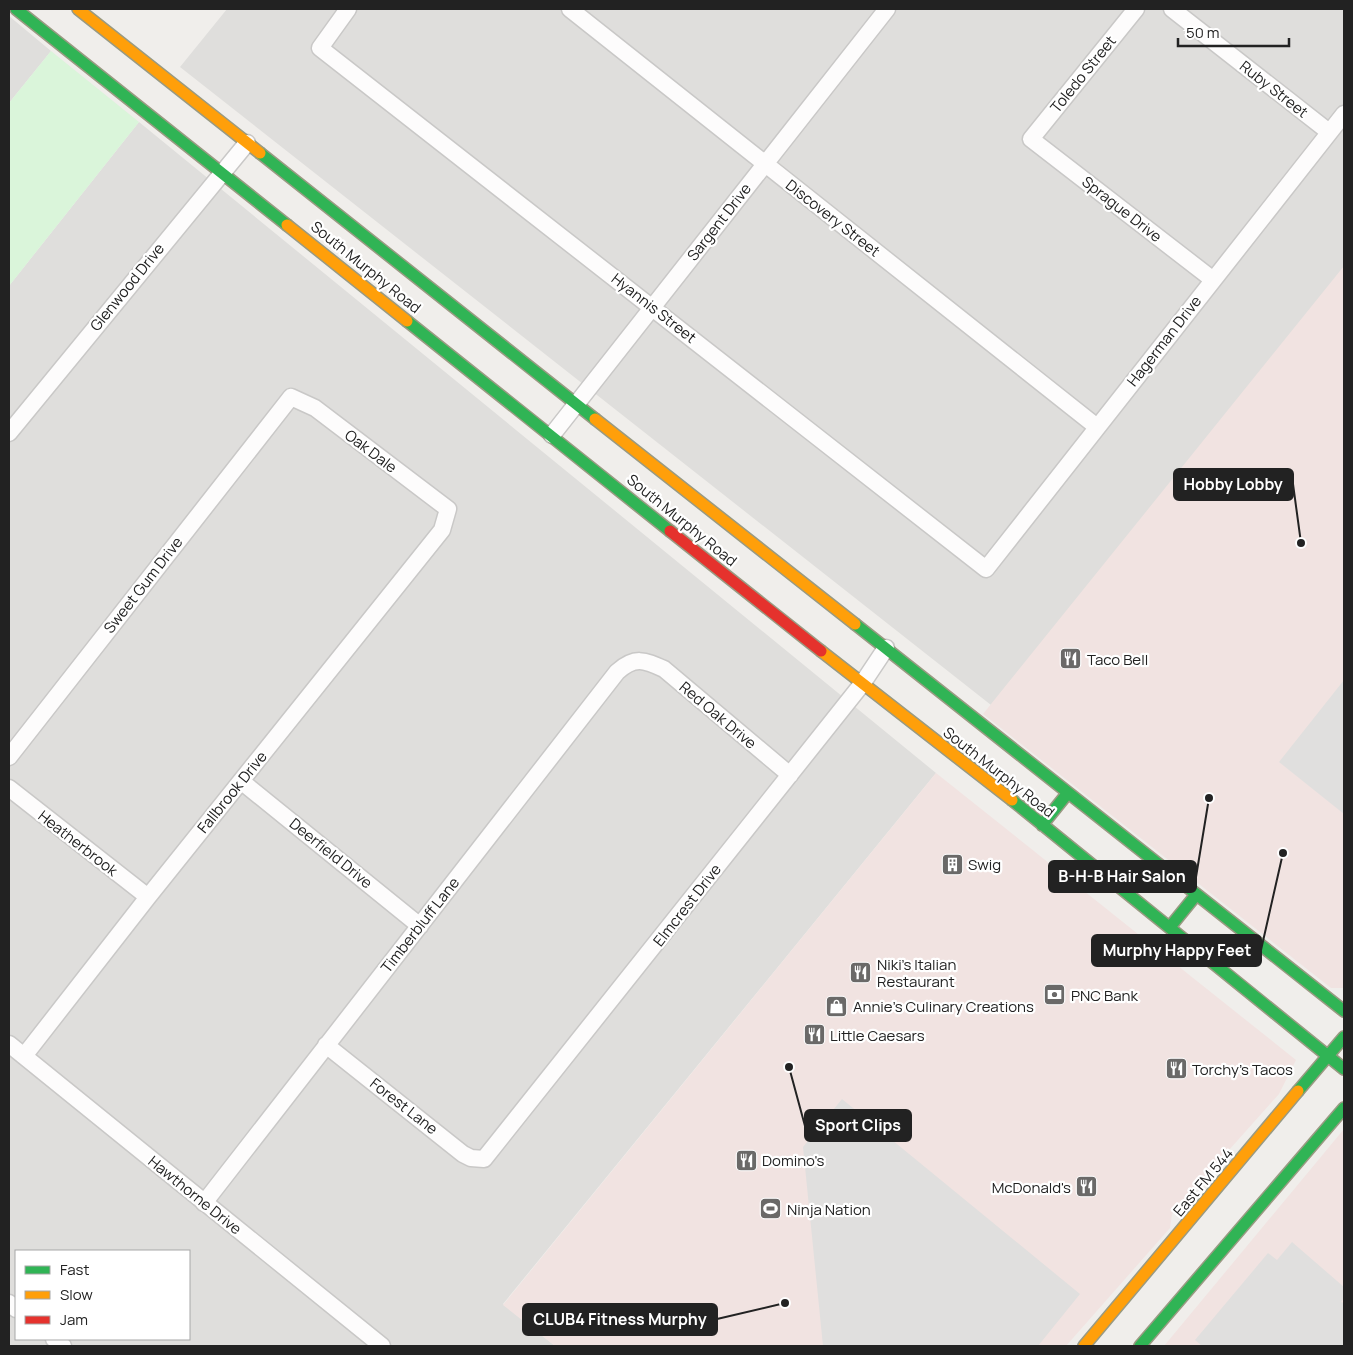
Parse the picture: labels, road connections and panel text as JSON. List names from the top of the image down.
{
  "streets": {
    "main road": ["South Murphy Road", "East FM 544"],
    "street": [
      "Toledo Street",
      "Ruby Street",
      "Sprague Drive",
      "Discovery Street",
      "Sargent Drive",
      "Glenwood Drive",
      "Hyannis Street",
      "Hagerman Drive",
      "Oak Dale",
      "Sweet Gum Drive",
      "Red Oak Drive",
      "Fallbrook Drive",
      "Heatherbrook",
      "Deerfield Drive",
      "Elmcrest Drive",
      "Timberbluff Lane",
      "Forest Lane",
      "Hawthorne Drive"
    ]
  },
  "crossings": [
    ["Toledo Street", "Sprague Drive"],
    ["Ruby Street", "Hagerman Drive"],
    ["Sprague Drive", "Hagerman Drive"],
    ["Discovery Street", "Sargent Drive"],
    ["Discovery Street", "Hagerman Drive"],
    ["Sargent Drive", "South Murphy Road"],
    ["Sargent Drive", "Hyannis Street"],
    ["South Murphy Road", "Glenwood Drive"],
    ["South Murphy Road", "Elmcrest Drive"],
    ["South Murphy Road", "East FM 544"],
    ["Hyannis Street", "Hagerman Drive"],
    ["Oak Dale", "Sweet Gum Drive"],
    ["Oak Dale", "Fallbrook Drive"],
    ["Red Oak Drive", "Elmcrest Drive"],
    ["Red Oak Drive", "Timberbluff Lane"],
    ["Fallbrook Drive", "Heatherbrook"],
    ["Fallbrook Drive", "Deerfield Drive"],
    ["Fallbrook Drive", "Hawthorne Drive"],
    ["Deerfield Drive", "Timberbluff Lane"],
    ["Elmcrest Drive", "Forest Lane"],
    ["Timberbluff Lane", "Forest Lane"],
    ["Timberbluff Lane", "Hawthorne Drive"]
  ],
  "places": {
    "other": [
      "Hobby Lobby",
      "B-H-B Hair Salon",
      "Murphy Happy Feet",
      "Sport Clips",
      "CLUB4 Fitness Murphy"
    ],
    "restaurant": [
      "Taco Bell",
      "Niki's Italian Restaurant",
      "Little Caesars",
      "Torchy's Tacos",
      "Domino's",
      "McDonald's"
    ],
    "building": ["Swig"],
    "bank": ["PNC Bank"],
    "shop": ["Annie's Culinary Creations"],
    "sports": ["Ninja Nation"]
  },
  "legend": ["Fast", "Slow", "Jam"],
  "scale_bar": "50 m"
}
